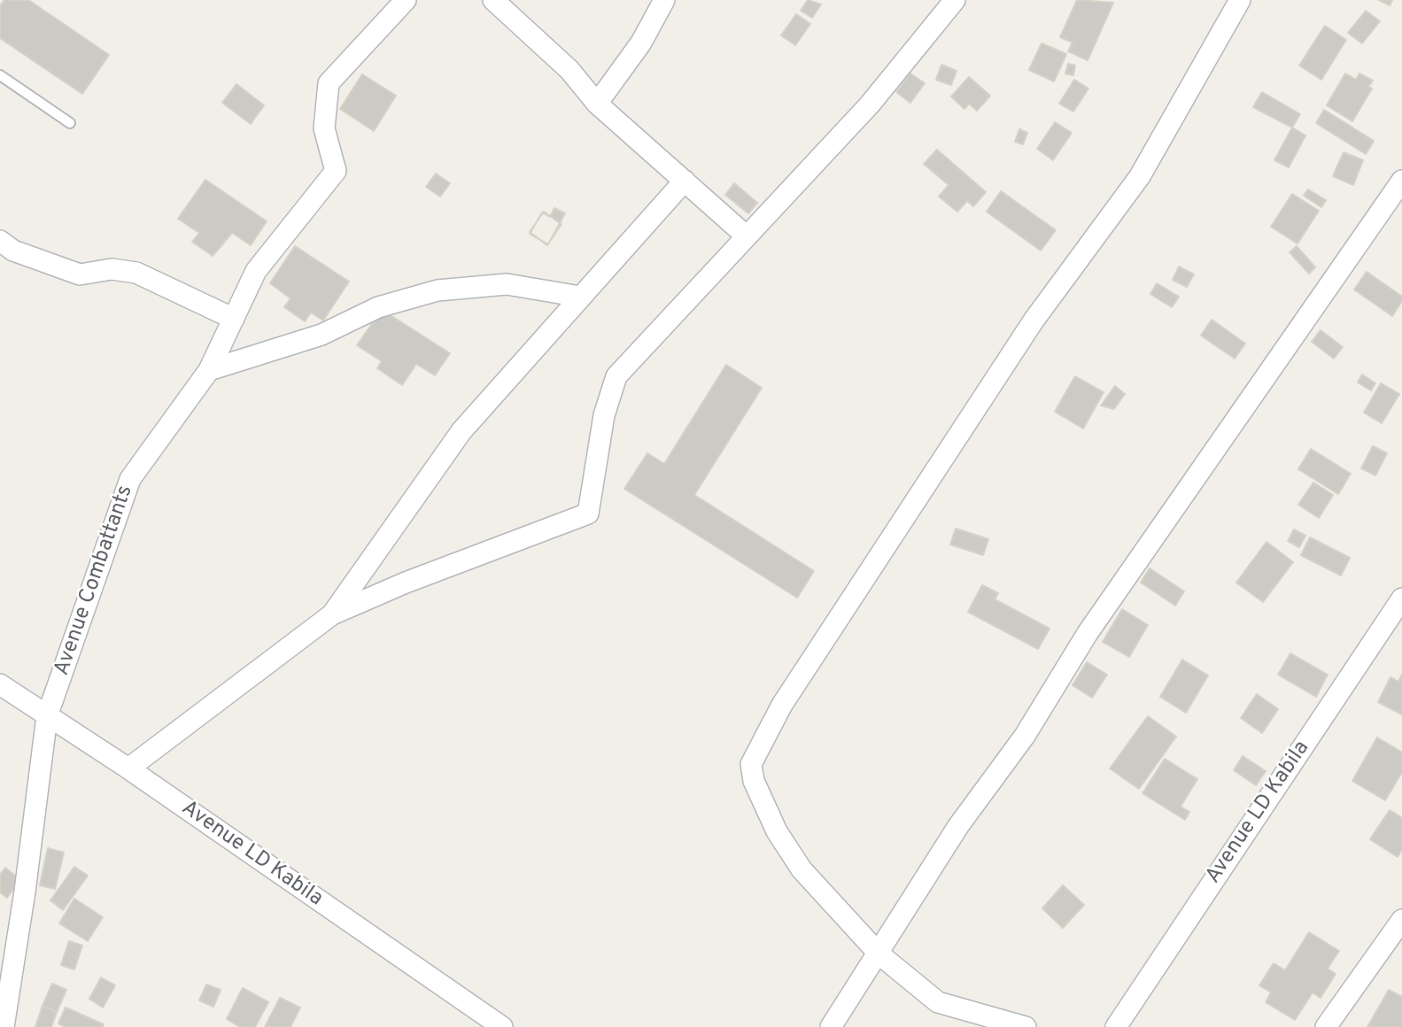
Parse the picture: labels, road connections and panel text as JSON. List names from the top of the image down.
{
  "streets": {
    "street": ["Avenue Combattants", "Avenue LD Kabila"]
  },
  "crossings": [
    ["Avenue Combattants", "Avenue LD Kabila"]
  ]
}
